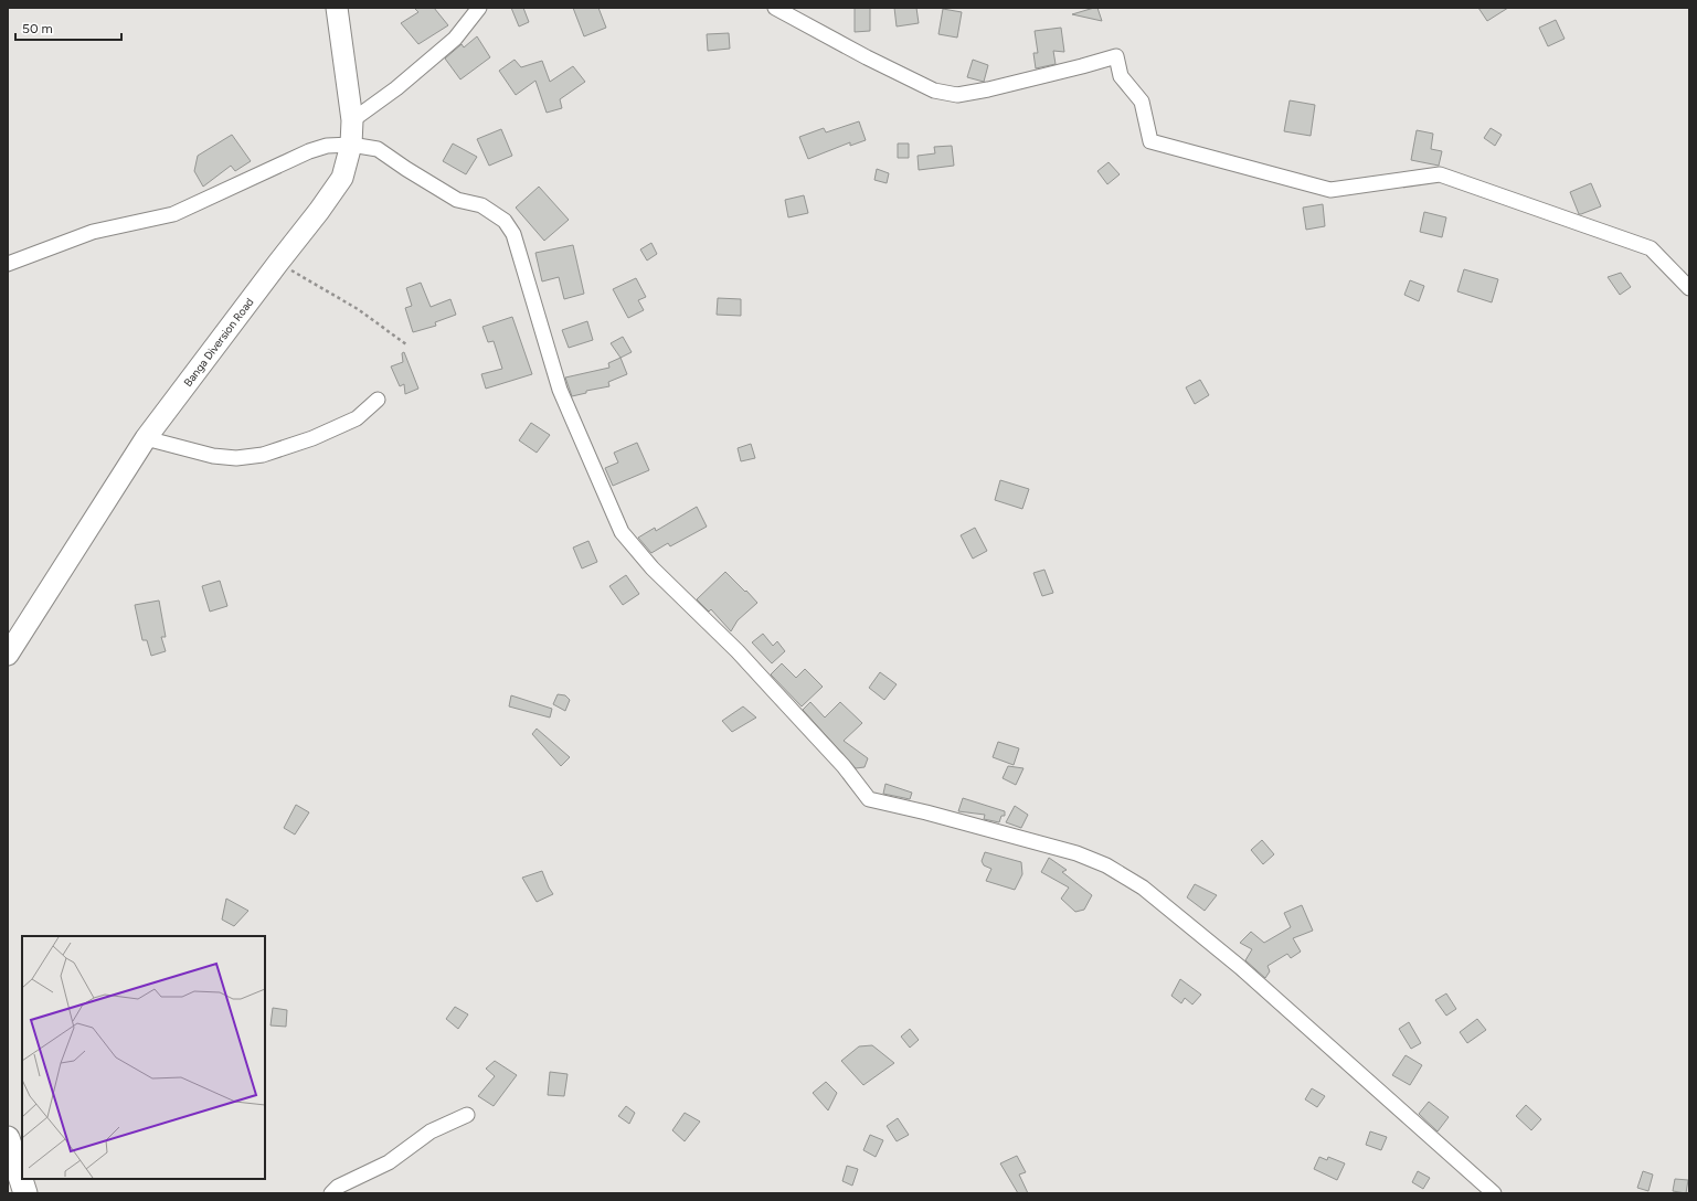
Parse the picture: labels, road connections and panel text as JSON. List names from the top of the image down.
{
  "streets": {
    "main road": ["Banga Diversion Road"]
  },
  "scale_bar": "50 m"
}
